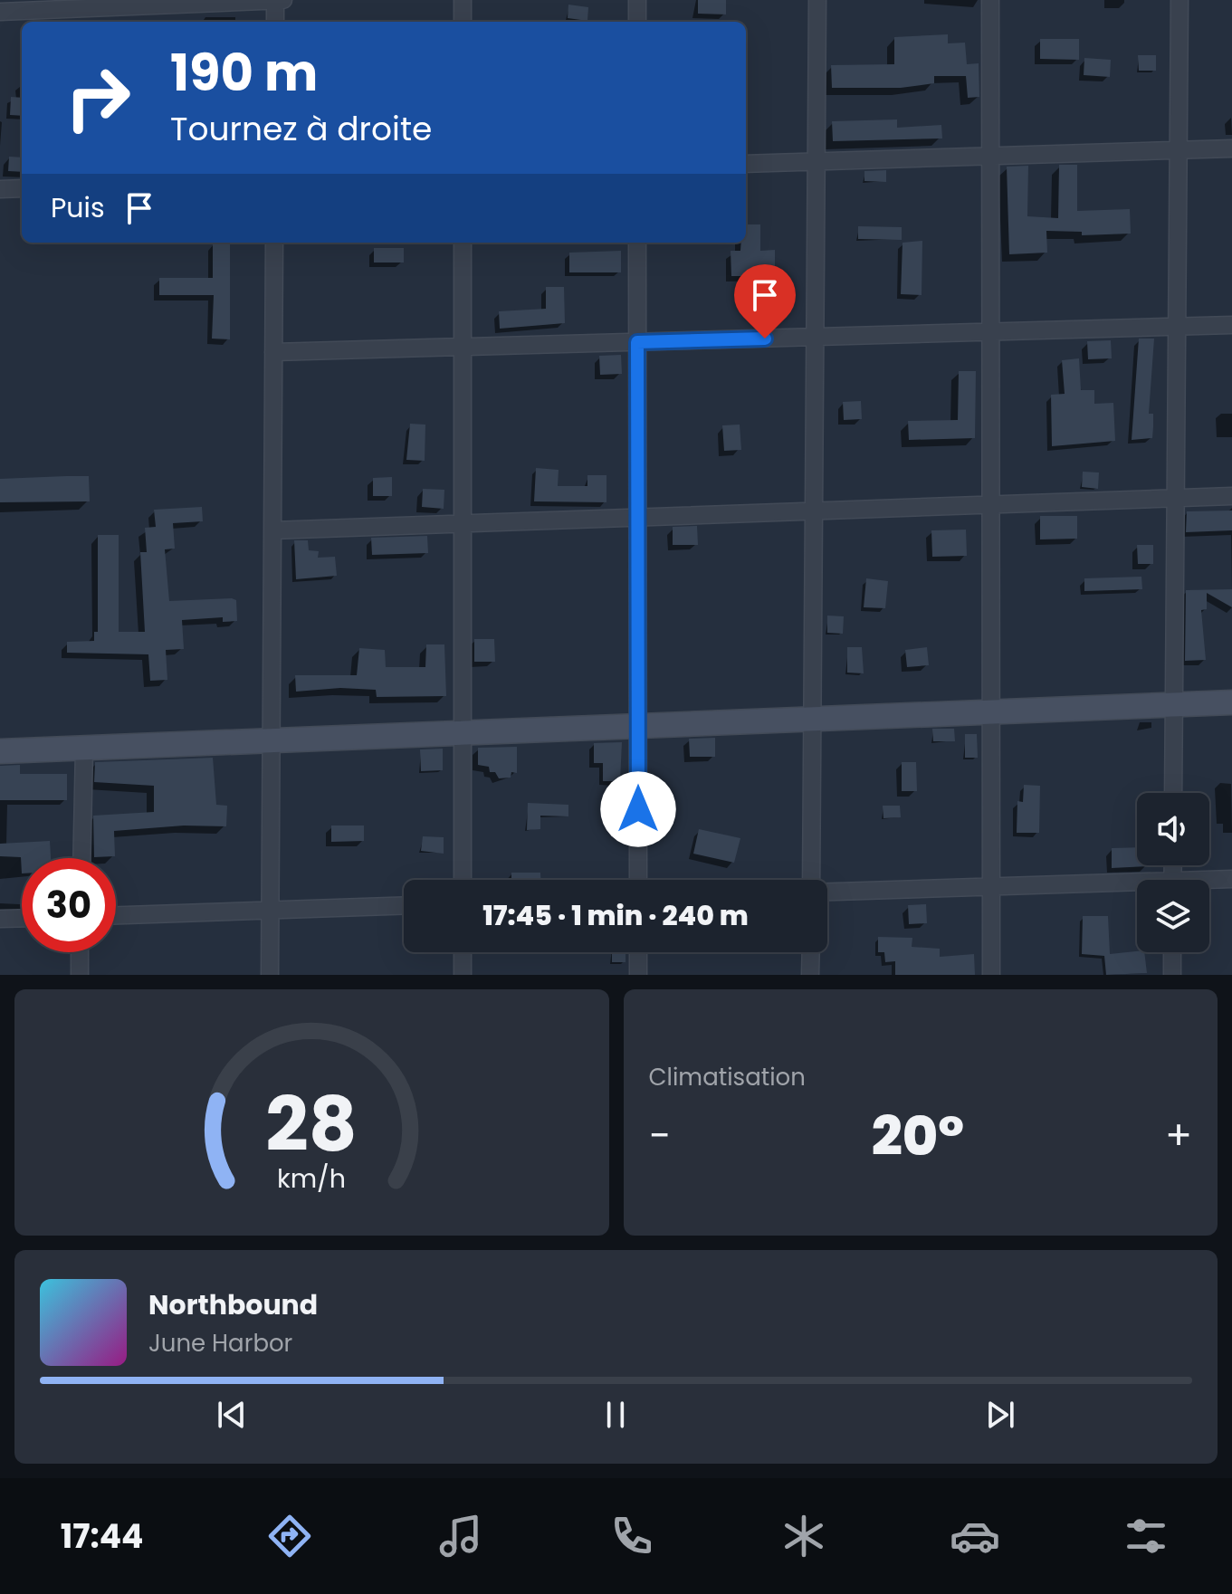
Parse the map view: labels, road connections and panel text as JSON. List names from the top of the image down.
{
  "page": {
    "turn": ["190 m", "Tournez à droite"],
    "then": "Puis",
    "limit": "30",
    "trip": "17:45 · 1 min · 240 m",
    "tile": "Climatisation",
    "heat": ["−", "20°", "+"],
    "song": ["Northbound", "June Harbor"],
    "tabs": "17:44",
    "gauge": ["28", "km/h"]
  }
}
